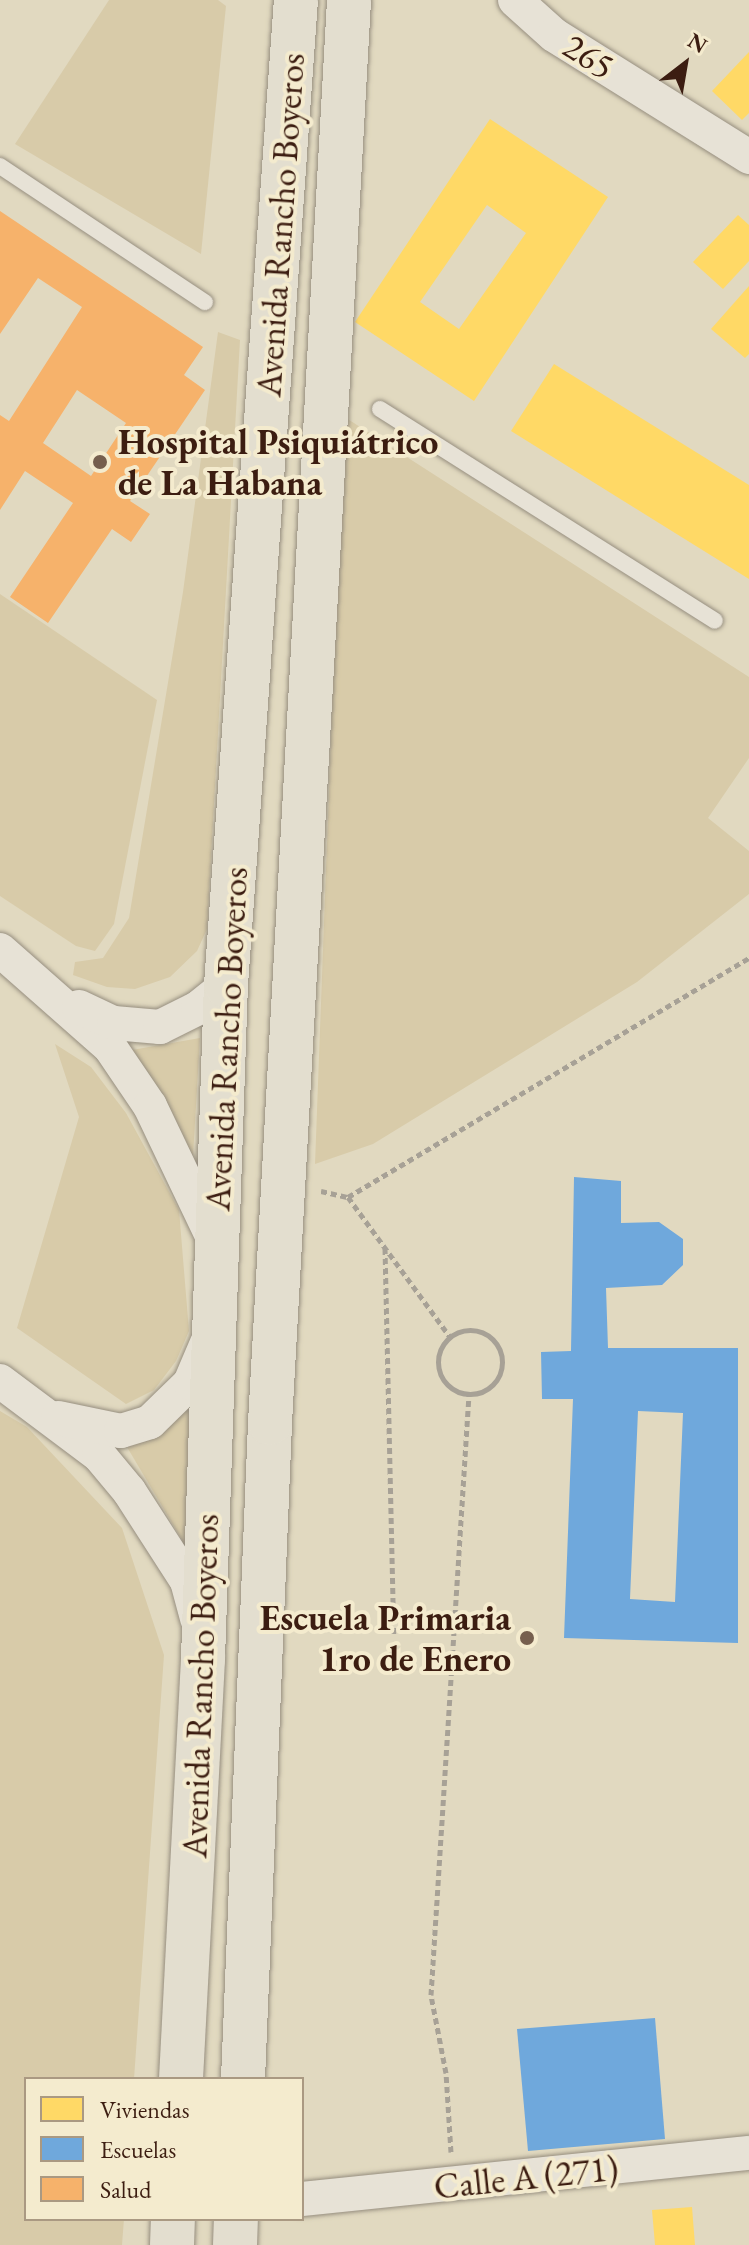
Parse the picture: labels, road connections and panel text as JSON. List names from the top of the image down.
{
  "streets": {
    "highway": ["Avenida Rancho Boyeros"],
    "street": ["265", "Calle A (271)"]
  },
  "places": ["Hospital Psiquiátrico de La Habana", "Escuela Primaria 1ro de Enero"],
  "legend": ["Viviendas", "Escuelas", "Salud"],
  "north": "top right"
}
